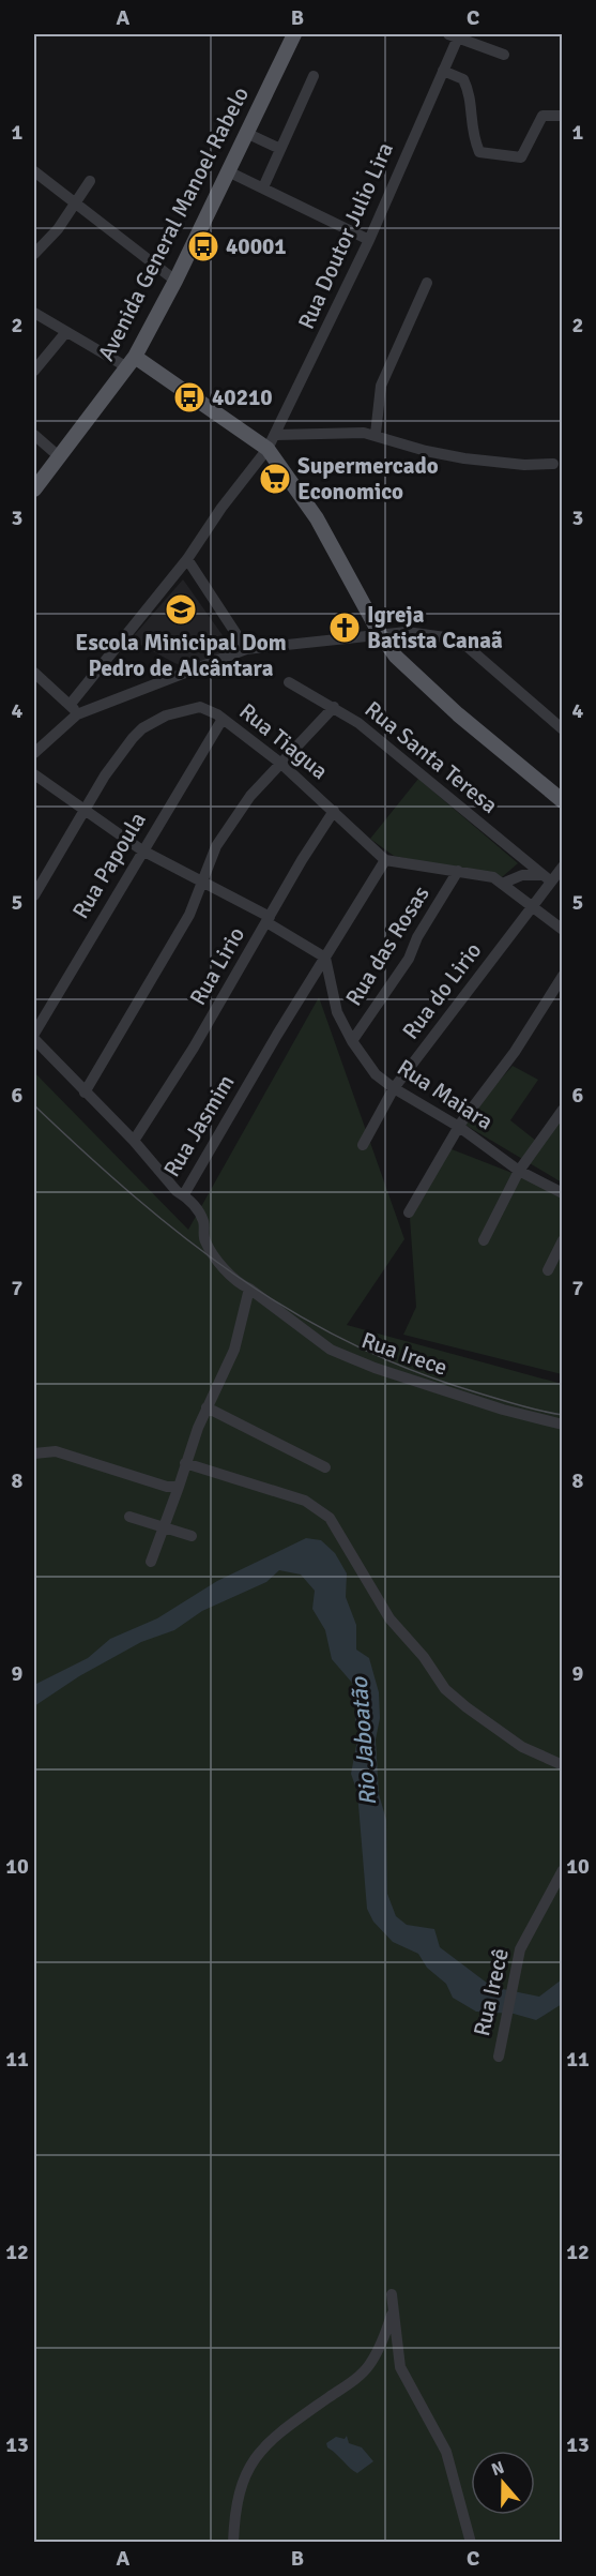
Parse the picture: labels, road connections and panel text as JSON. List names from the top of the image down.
{
  "streets": {
    "main road": ["Avenida General Manoel Rabelo"],
    "street": [
      "Rua Doutor Julio Lira",
      "Rua Tiagua",
      "Rua Santa Teresa",
      "Rua Papoula",
      "Rua das Rosas",
      "Rua Lirio",
      "Rua do Lirio",
      "Rua Maiara",
      "Rua Jasmim",
      "Rua Irece",
      "Rua Irecê"
    ]
  },
  "crossings": [
    ["Rua Tiagua", "Rua Papoula"],
    ["Rua Tiagua", "Rua Lirio"],
    ["Rua Tiagua", "Rua Jasmim"],
    ["Rua das Rosas", "Rua Maiara"],
    ["Rua Lirio", "Rua Jasmim"],
    ["Rua do Lirio", "Rua Maiara"],
    ["Rua Maiara", "Rua Jasmim"],
    ["Rua Jasmim", "Rua Irece"]
  ],
  "water": ["Rio Jaboatão"],
  "places": {
    "bus stop": ["40001", "40210"],
    "supermarket": ["Supermercado Economico"],
    "school or university": ["Escola Minicipal Dom Pedro de Alcântara"],
    "church": ["Igreja Batista Canaã"]
  },
  "north": "top",
  "grid": {
    "columns": ["A", "B", "C"],
    "rows": [
      "1",
      "2",
      "3",
      "4",
      "5",
      "6",
      "7",
      "8",
      "9",
      "10",
      "11",
      "12",
      "13"
    ]
  }
}
